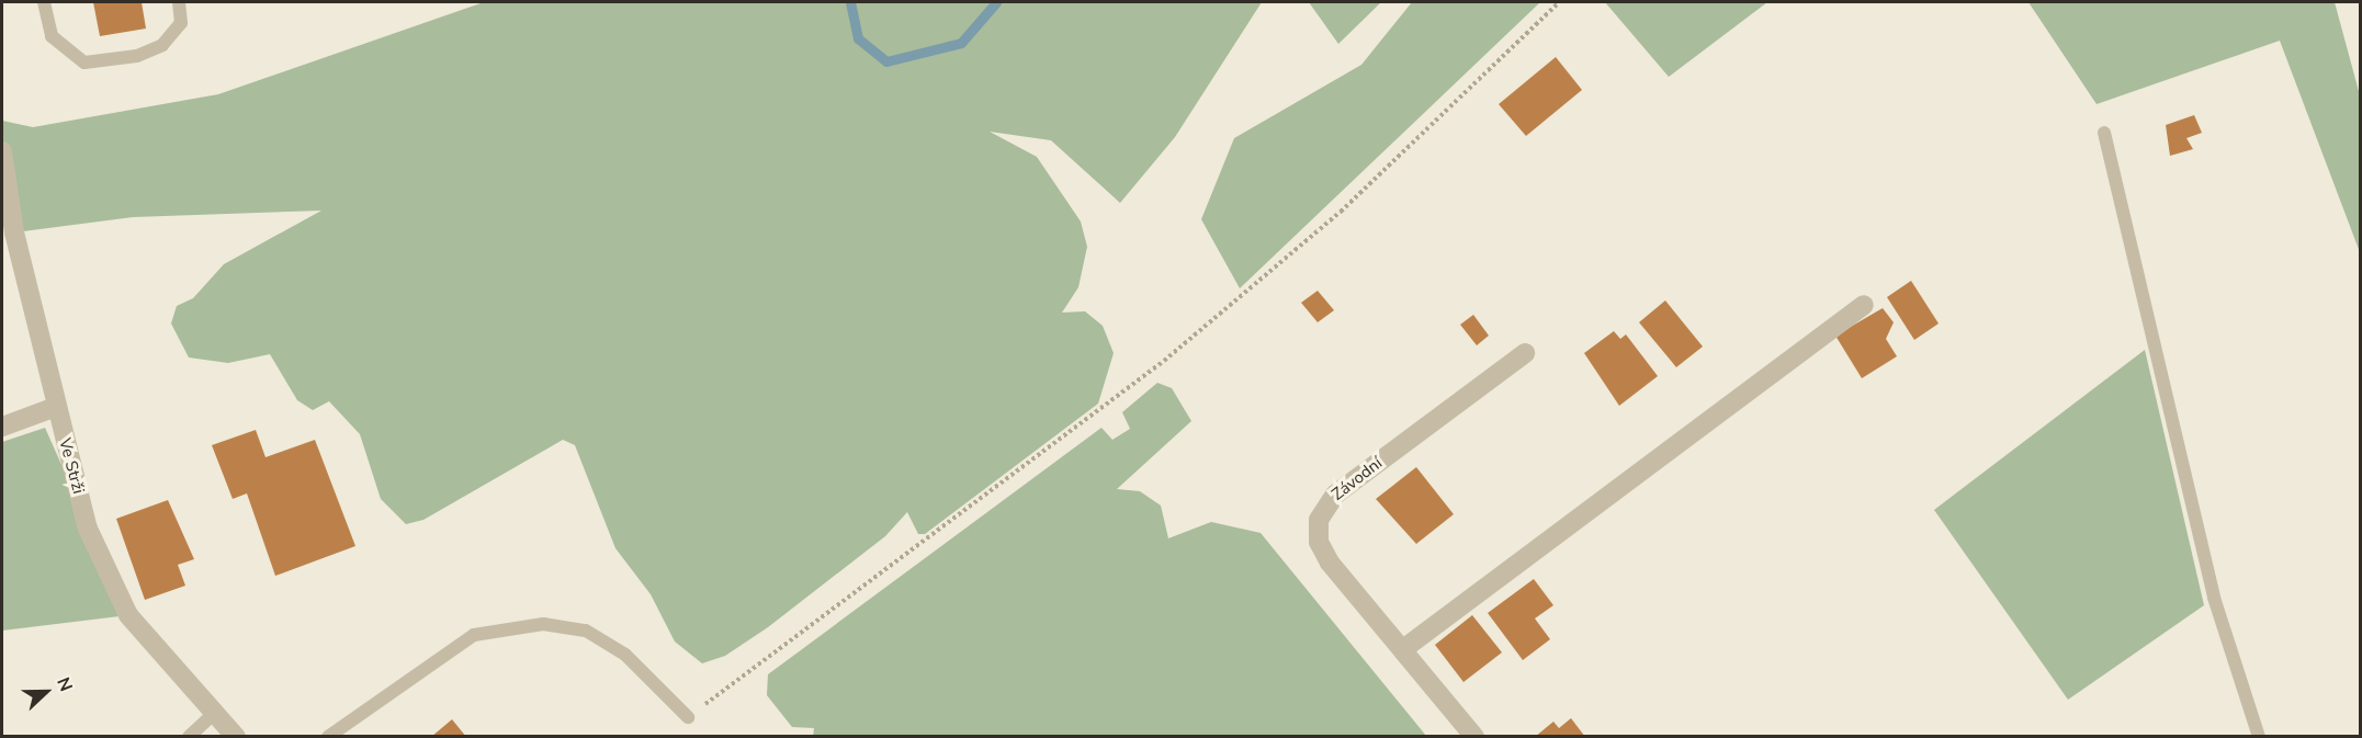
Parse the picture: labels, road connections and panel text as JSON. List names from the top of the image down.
{
  "streets": {
    "street": ["Ve Strži", "Závodní"]
  },
  "north": "right"
}
